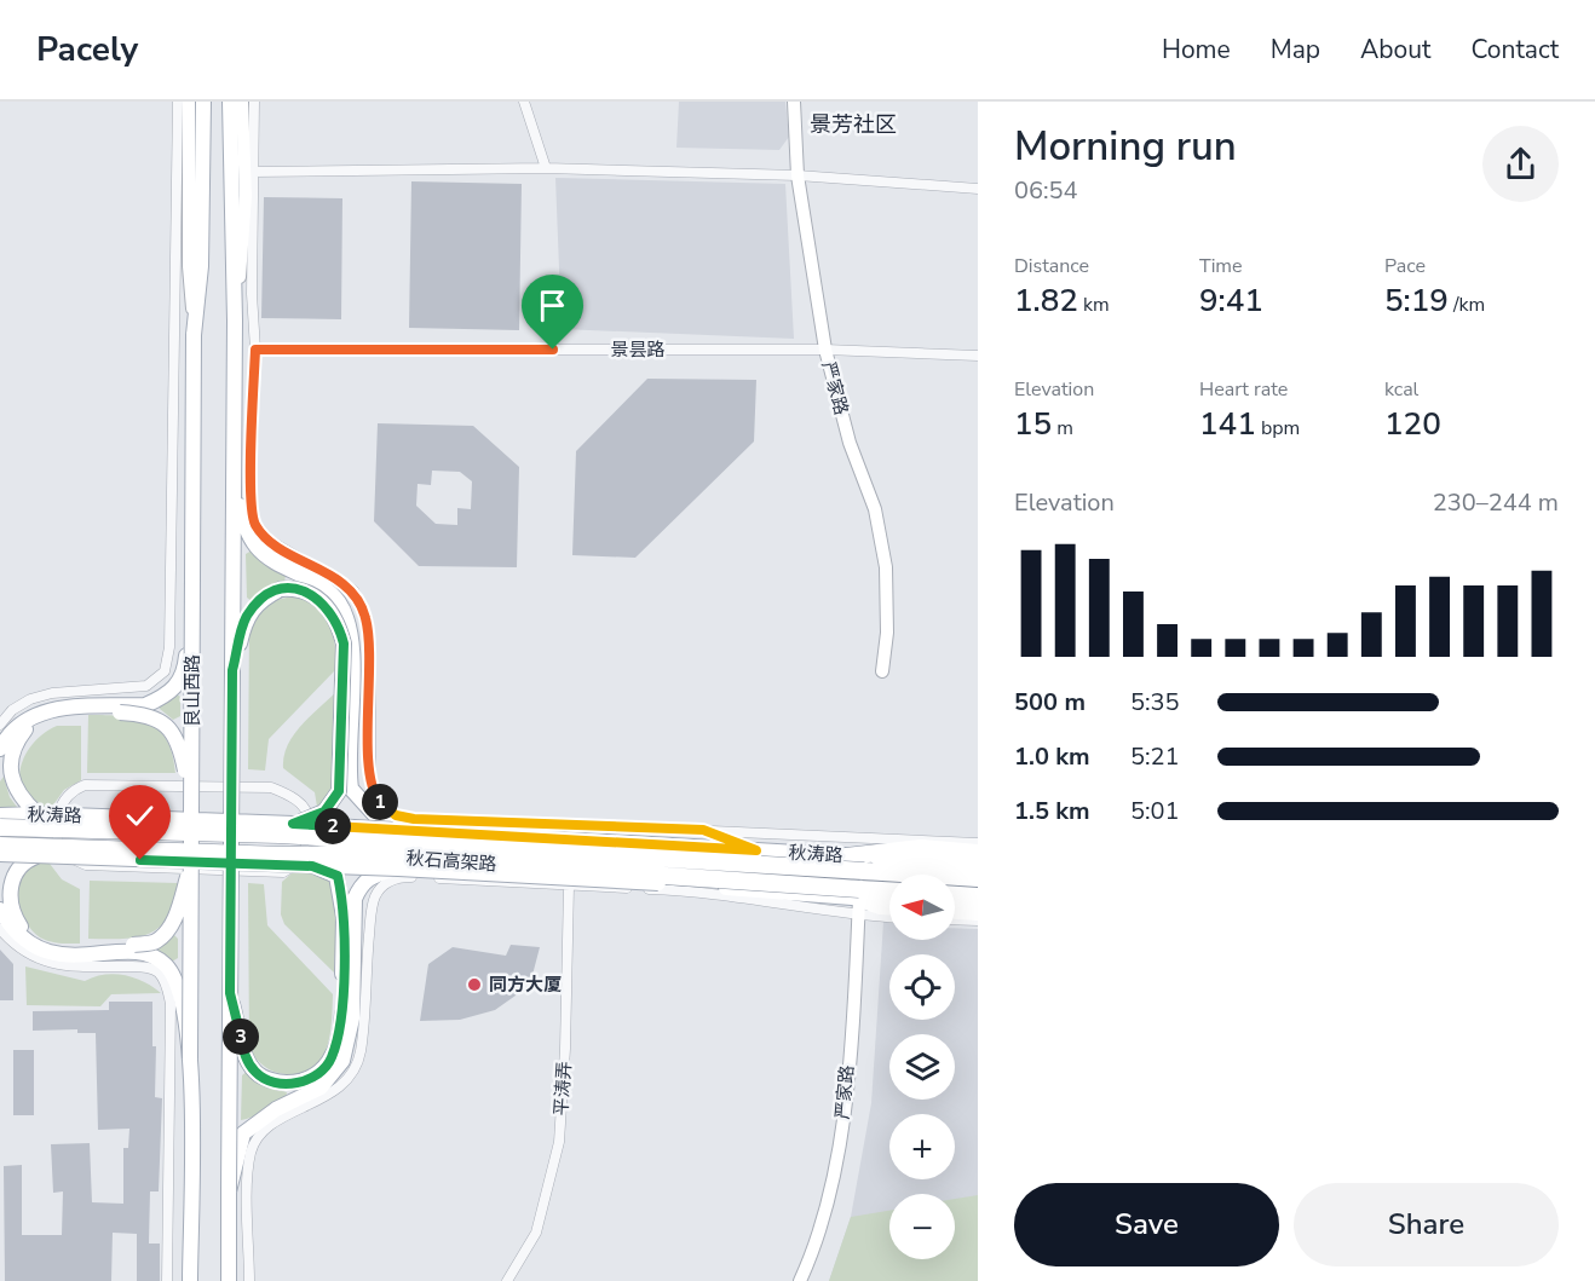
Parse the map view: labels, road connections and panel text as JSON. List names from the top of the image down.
{
  "streets": {
    "highway": ["秋石高架路"],
    "main road": ["艮山西路", "秋涛路"],
    "street": ["景昙路", "严家路", "平涛弄"]
  },
  "crossings": [
    ["景昙路", "严家路"]
  ],
  "districts": ["景芳社区"],
  "places": ["同方大厦"],
  "north": "left",
  "page": {
    "header": "Pacely",
    "nav": [
      "Home",
      "Map",
      "About",
      "Contact"
    ],
    "heading": ["Morning run", "06:54"],
    "stats": [
      ["Distance", "1.82 km"],
      ["Time", "9:41"],
      ["Pace", "5:19 /km"],
      ["Elevation", "15 m"],
      ["Heart rate", "141 bpm"],
      ["kcal", "120"]
    ],
    "chart": ["Elevation", "230–244 m"],
    "list": [
      {
        "name": "500 m",
        "note": "5:35"
      },
      {
        "name": "1.0 km",
        "note": "5:21"
      },
      {
        "name": "1.5 km",
        "note": "5:01"
      }
    ],
    "pins": ["1", "2", "3"],
    "map_buttons": ["+", "−"],
    "buttons": ["Save", "Share"]
  }
}
